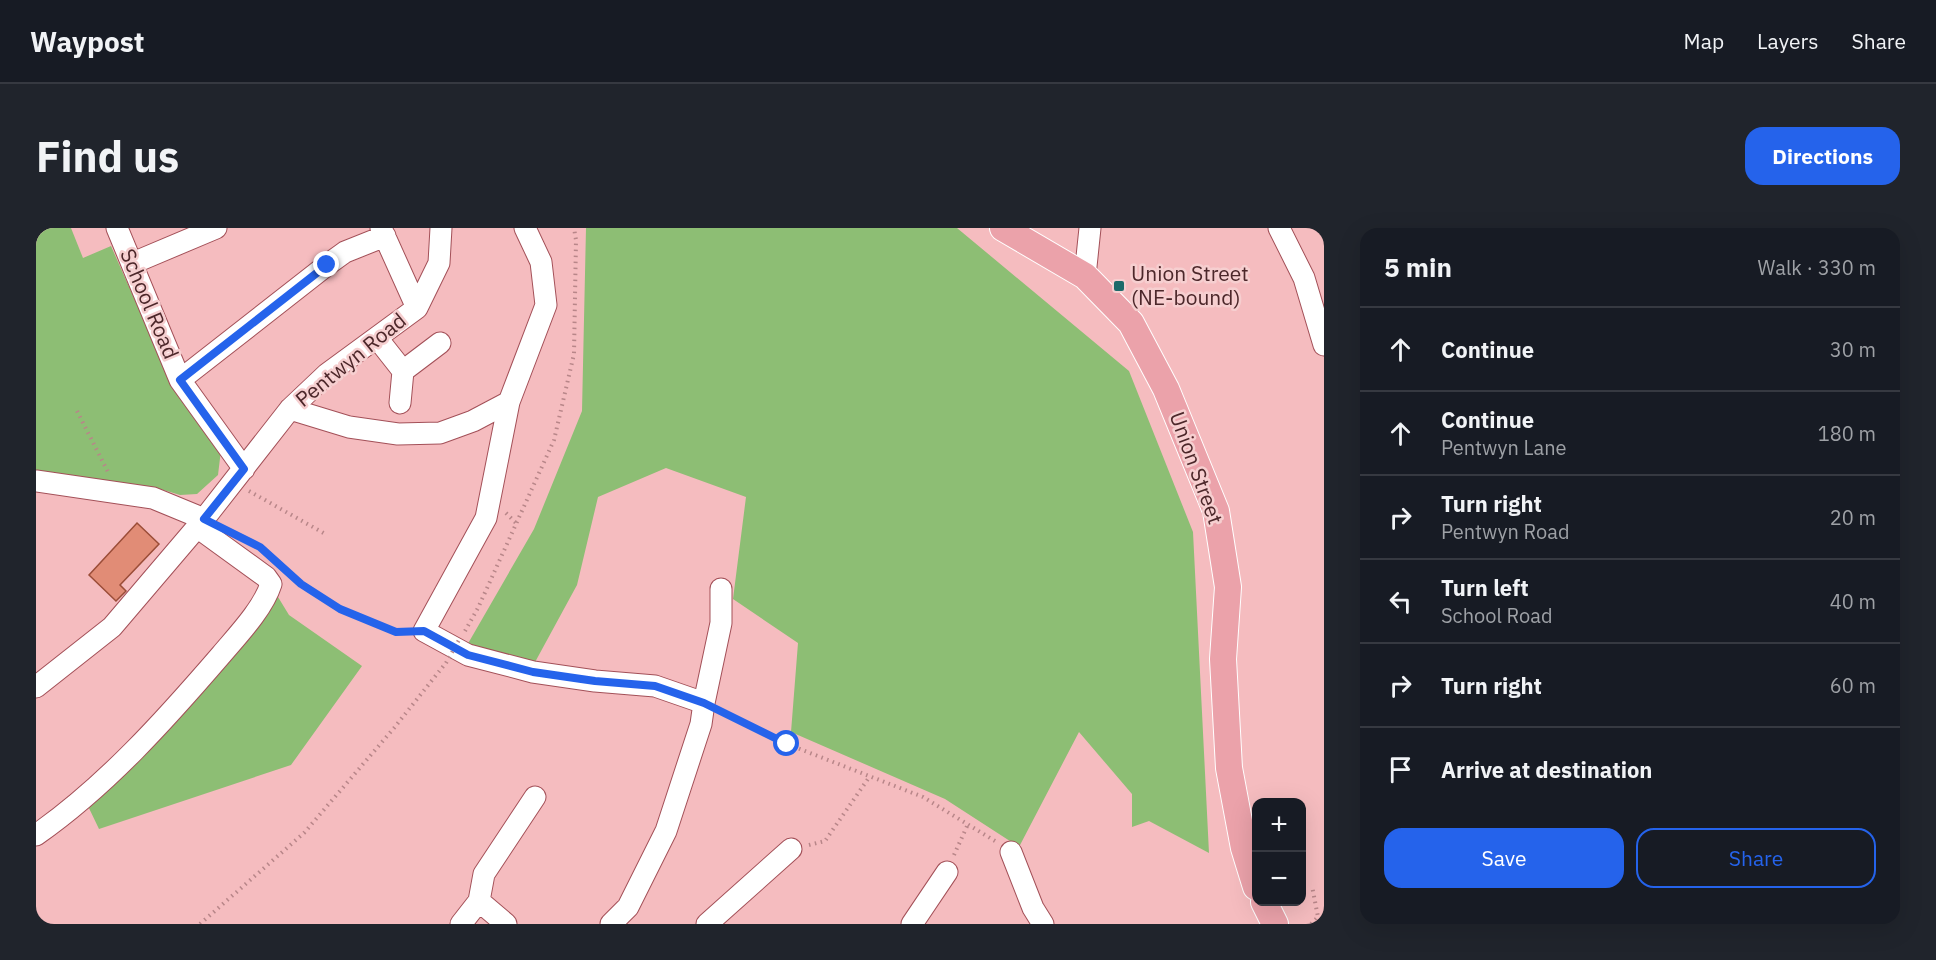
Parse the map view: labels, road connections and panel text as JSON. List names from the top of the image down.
{
  "streets": {
    "main road": ["Union Street"],
    "street": ["School Road", "Pentwyn Road"]
  },
  "crossings": [
    ["School Road", "Pentwyn Road"]
  ],
  "places": {
    "transit": ["Union Street (NE-bound)"]
  },
  "page": {
    "header": "Waypost",
    "nav": ["Map", "Layers", "Share"],
    "buttons": [
      "Directions",
      ["Save", "Share"]
    ],
    "title": "Find us",
    "heading": ["5 min", "Walk · 330 m"],
    "list": [
      ["Continue", "30 m"],
      ["Continue", "Pentwyn Lane", "180 m"],
      ["Turn right", "Pentwyn Road", "20 m"],
      ["Turn left", "School Road", "40 m"],
      ["Turn right", "60 m"],
      "Arrive at destination"
    ],
    "map_buttons": ["+", "−"]
  }
}
